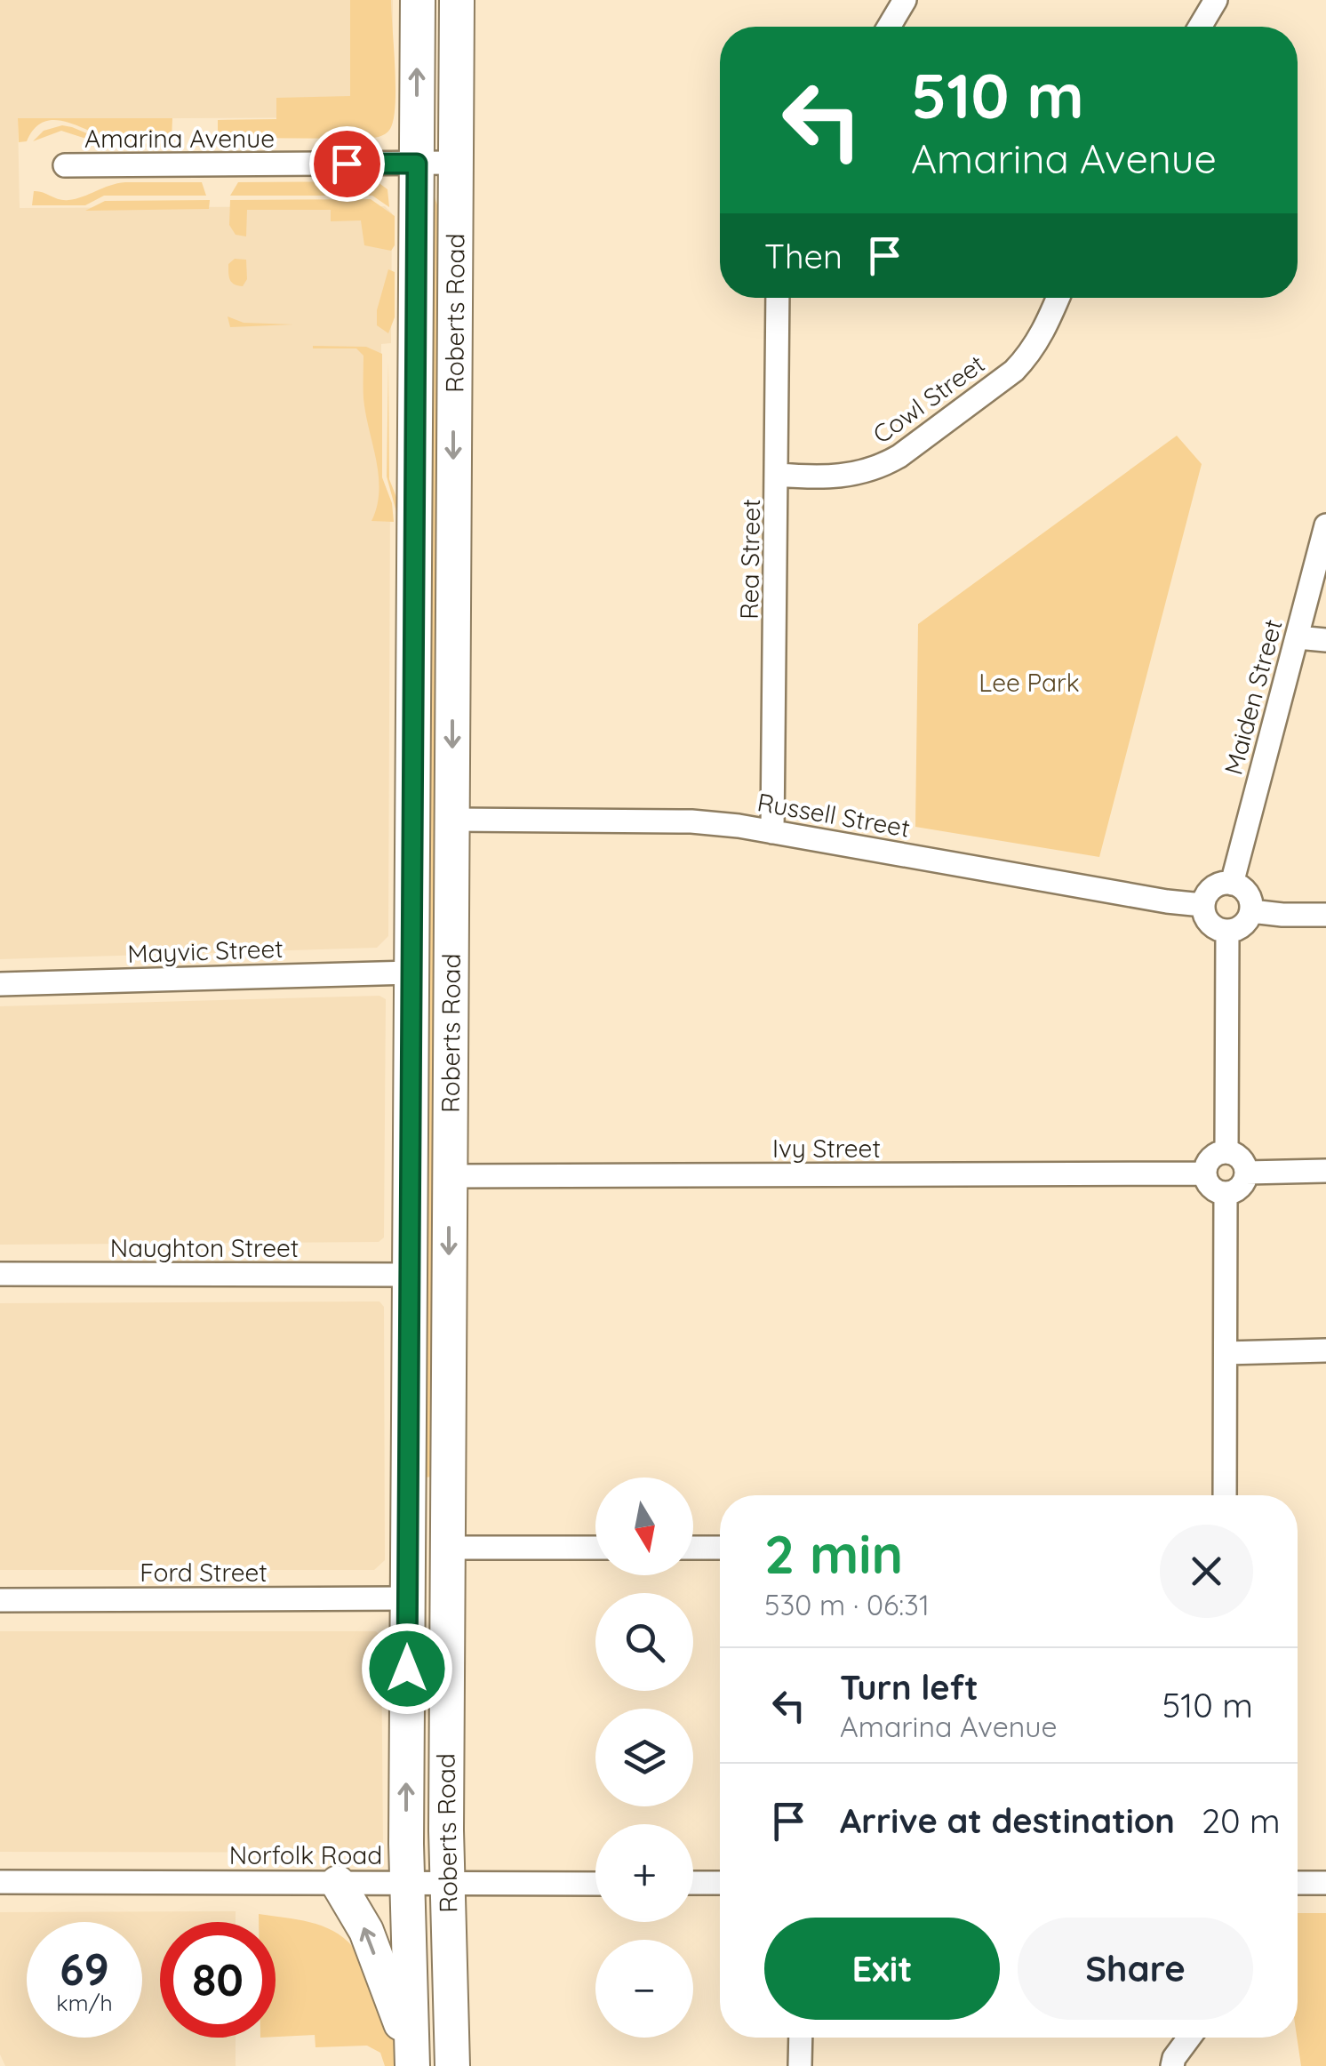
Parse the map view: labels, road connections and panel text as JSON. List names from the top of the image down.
{
  "streets": {
    "highway": ["Roberts Road"],
    "street": [
      "Amarina Avenue",
      "Cowl Street",
      "Rea Street",
      "Maiden Street",
      "Russell Street",
      "Mayvic Street",
      "Ivy Street",
      "Naughton Street",
      "Ford Street",
      "Norfolk Road"
    ]
  },
  "crossings": [
    ["Amarina Avenue", "Roberts Road"],
    ["Roberts Road", "Russell Street"],
    ["Roberts Road", "Mayvic Street"],
    ["Roberts Road", "Ivy Street"],
    ["Roberts Road", "Naughton Street"],
    ["Roberts Road", "Ford Street"],
    ["Roberts Road", "Norfolk Road"],
    ["Cowl Street", "Rea Street"],
    ["Rea Street", "Russell Street"],
    ["Maiden Street", "Russell Street"]
  ],
  "parks": ["Lee Park"],
  "north": "bottom",
  "page": {
    "turn": ["510 m", "Amarina Avenue"],
    "then": "Then",
    "map_buttons": ["+", "−"],
    "heading": ["2 min", "530 m · 06:31"],
    "list": [
      {
        "name": "Turn left",
        "note": "Amarina Avenue",
        "value": "510 m"
      },
      {
        "name": "Arrive at destination",
        "value": "20 m"
      }
    ],
    "buttons": ["Exit", "Share"],
    "speed": "69 km/h",
    "limit": "80"
  }
}
